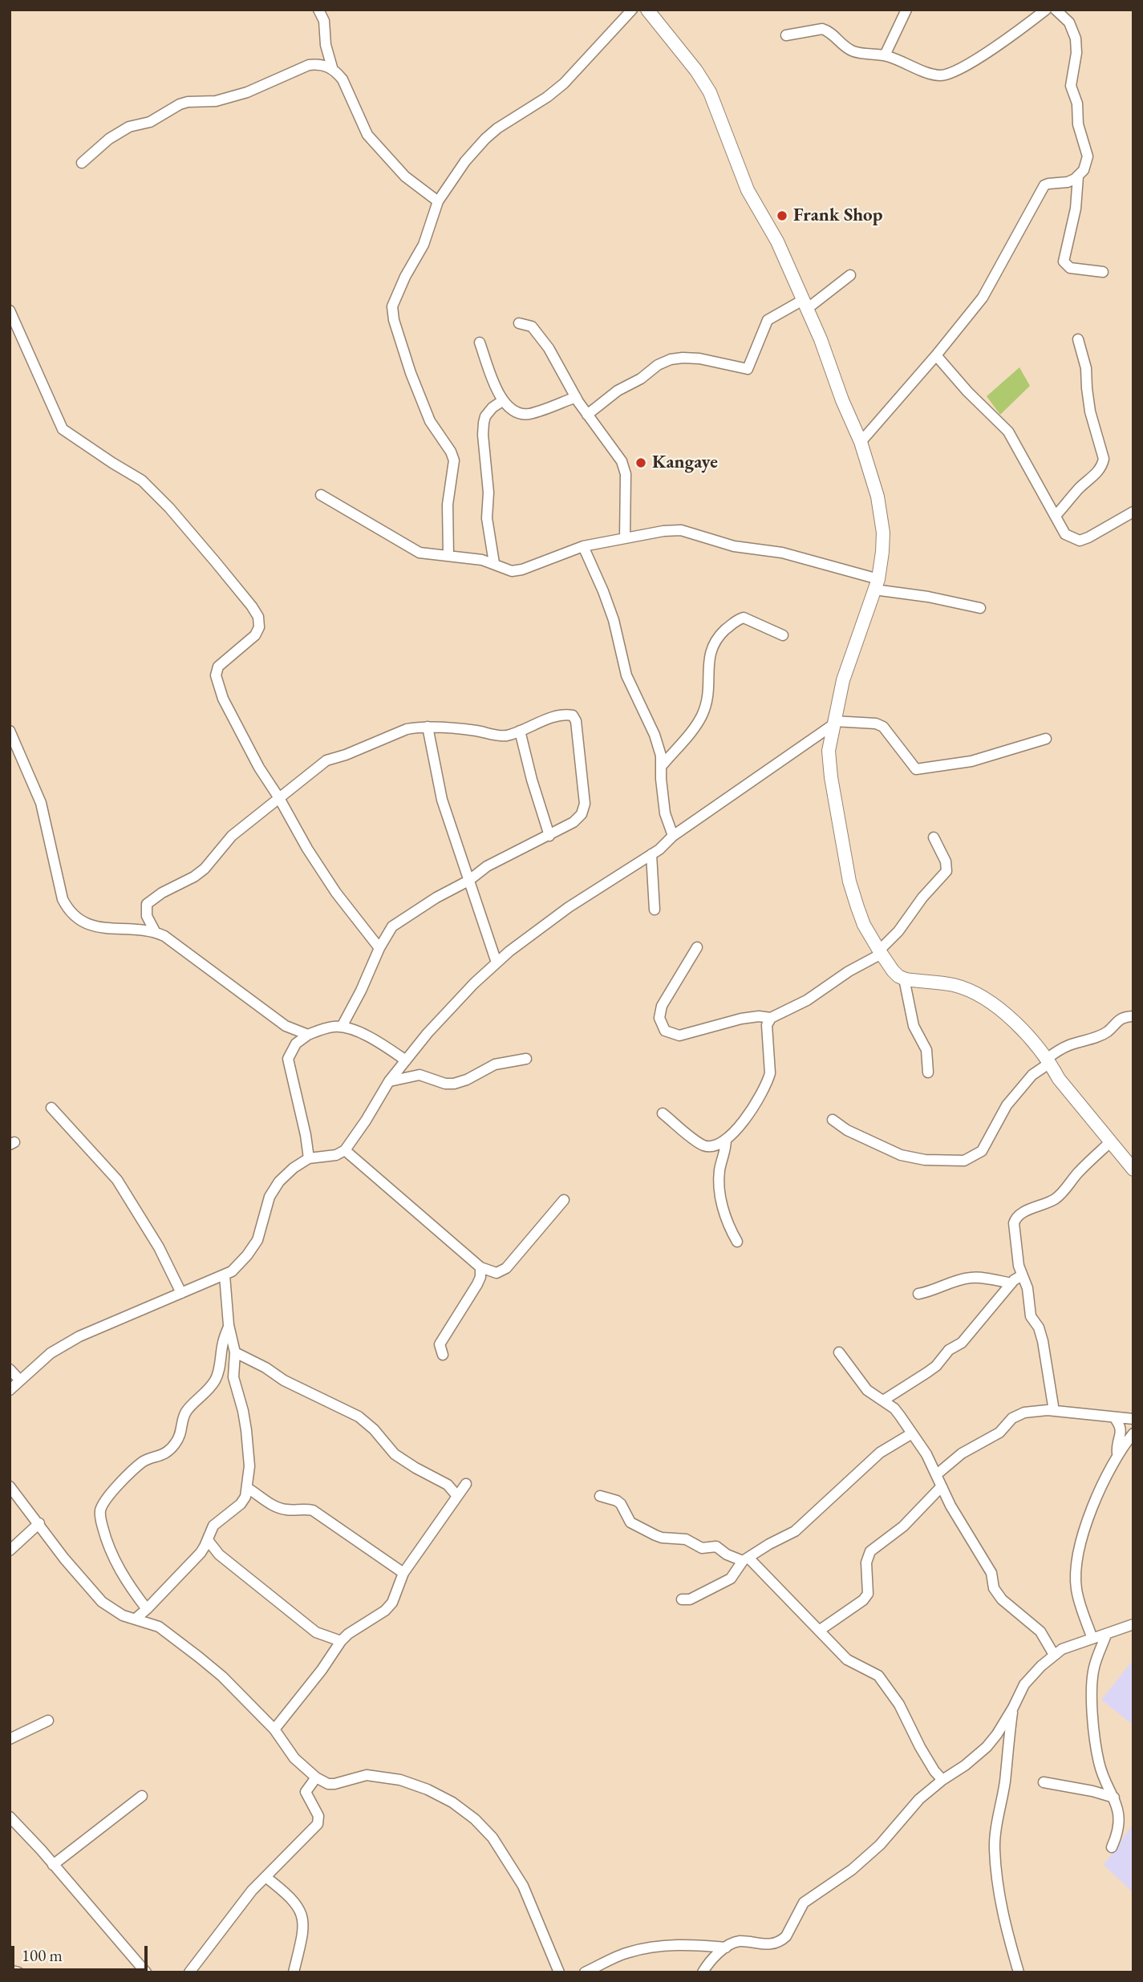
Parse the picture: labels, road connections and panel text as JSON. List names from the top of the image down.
{
  "places": ["Frank Shop", "Kangaye"],
  "scale_bar": "100 m"
}
